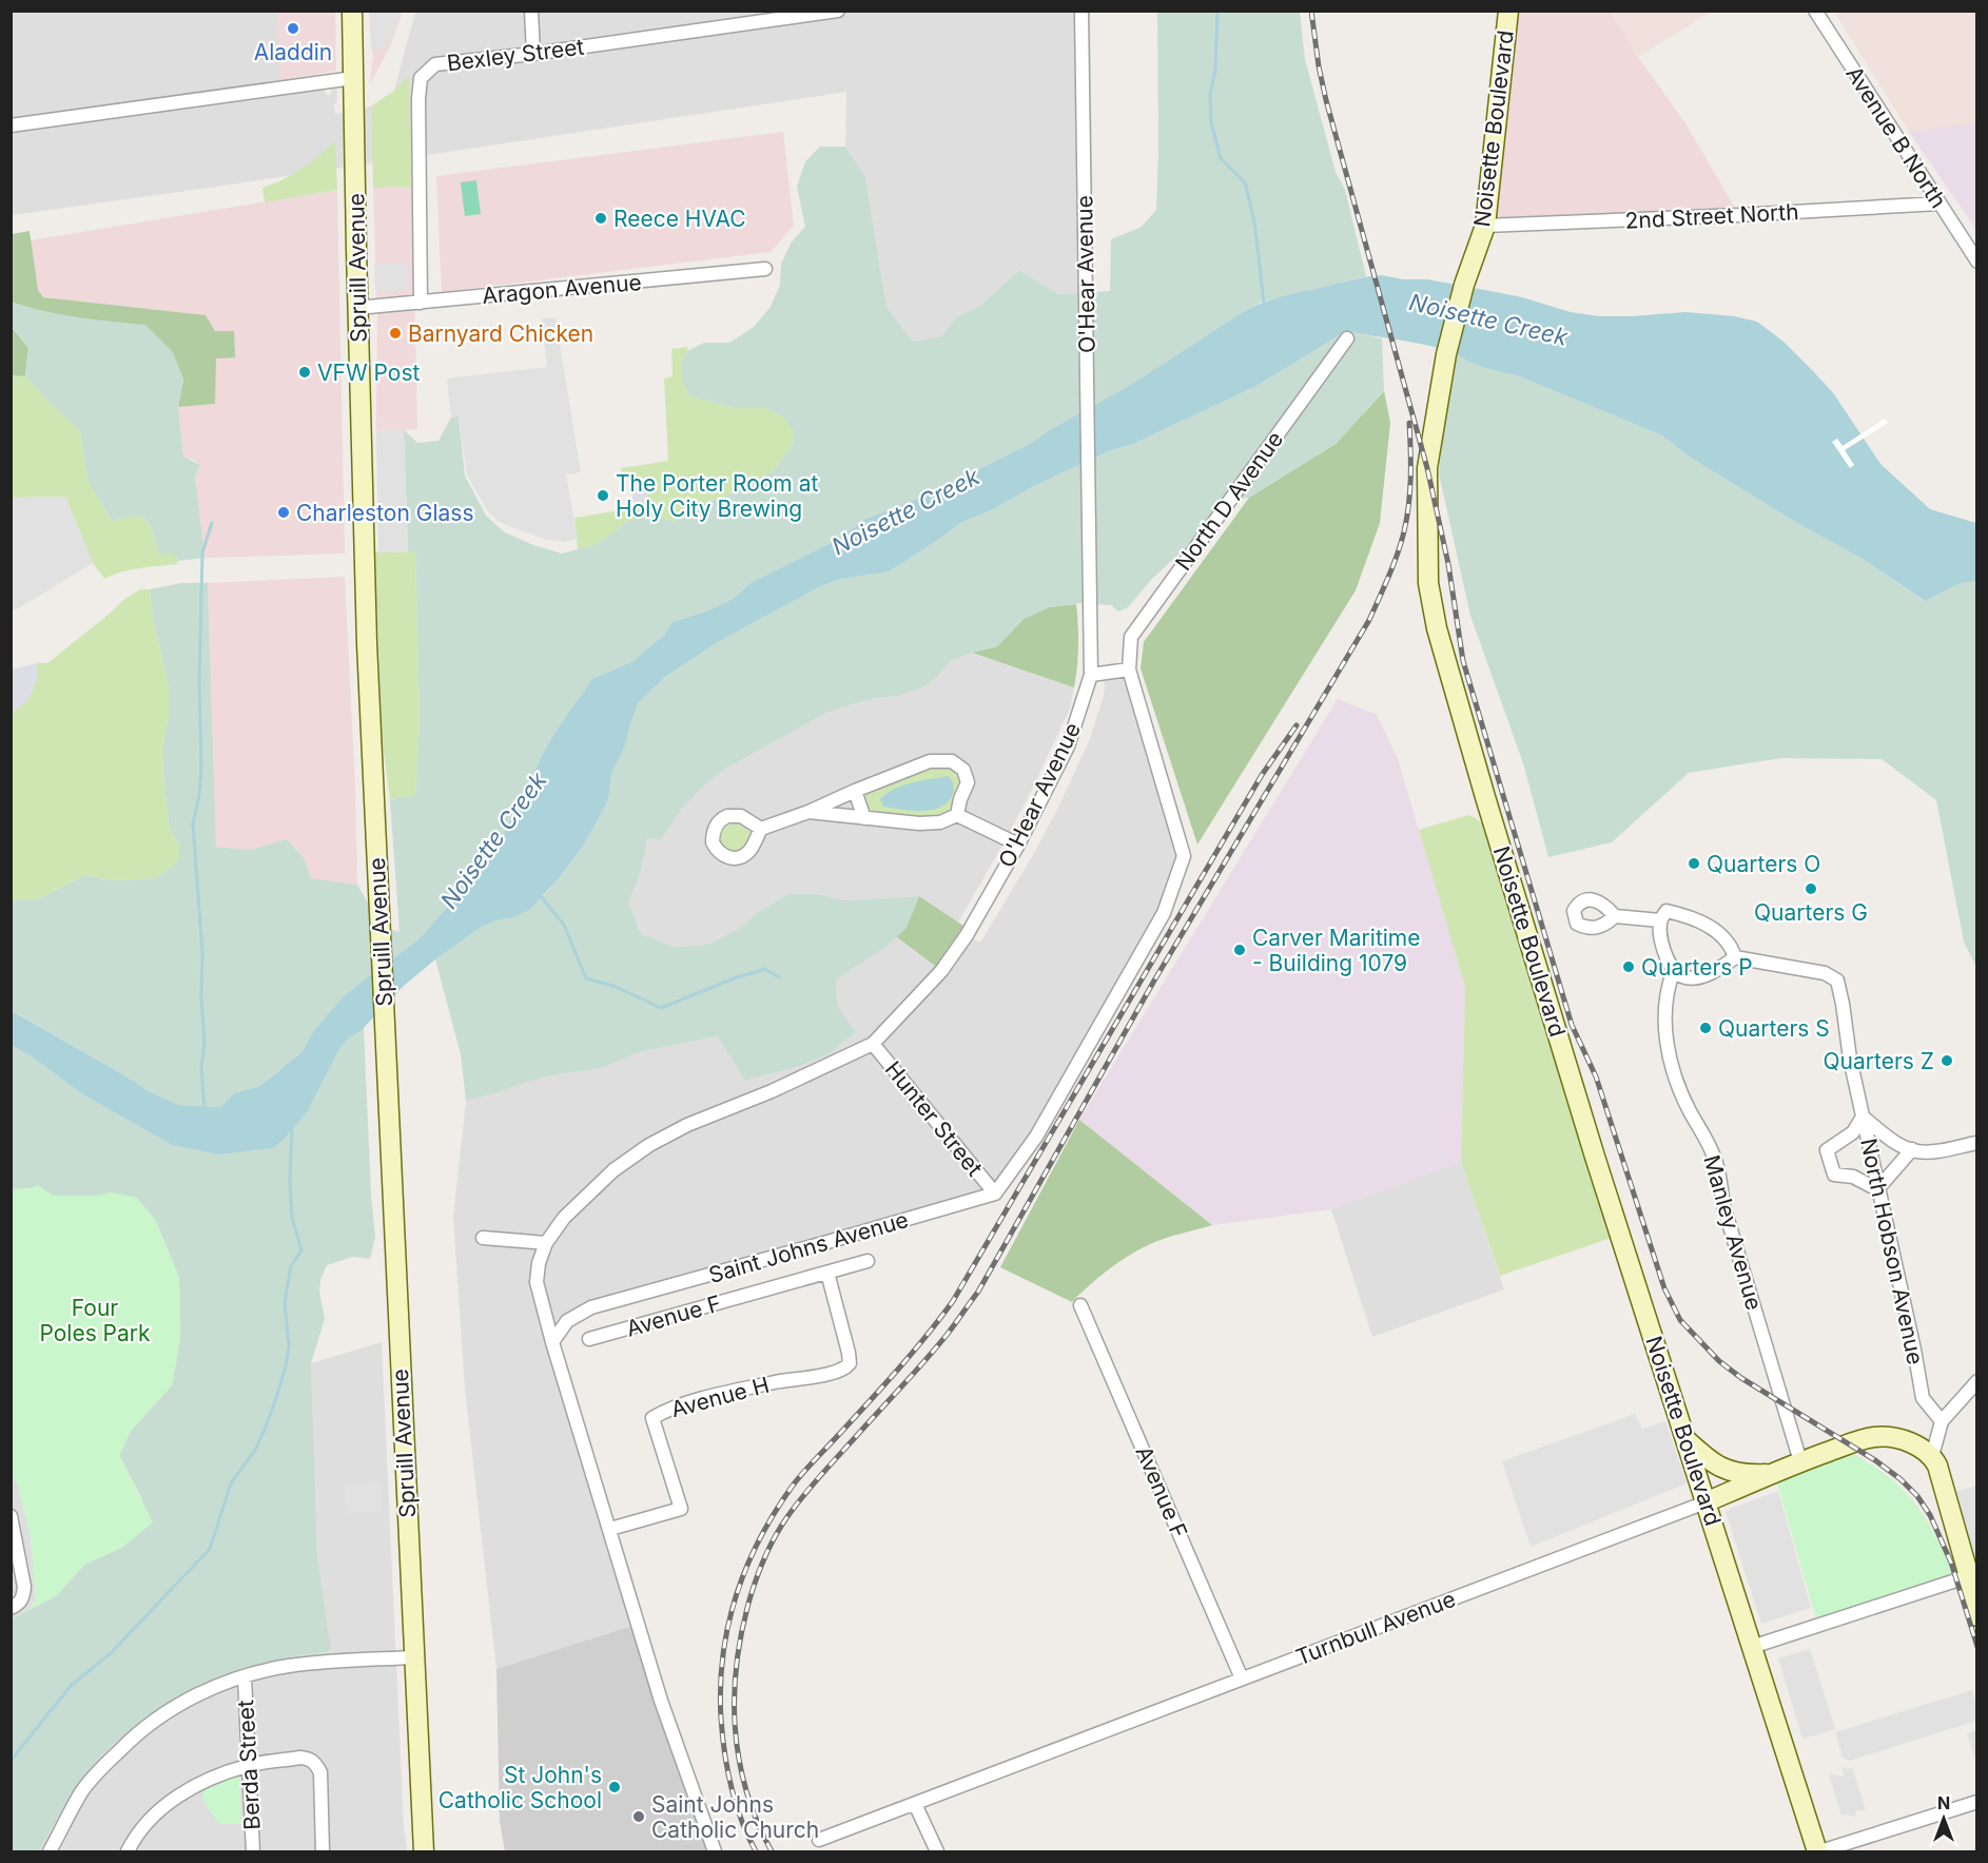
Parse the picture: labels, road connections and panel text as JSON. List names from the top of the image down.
{
  "streets": {
    "street": [
      "Bexley Street",
      "Noisette Boulevard",
      "Avenue B North",
      "2nd Street North",
      "Spruill Avenue",
      "O'Hear Avenue",
      "Aragon Avenue",
      "North D Avenue",
      "Hunter Street",
      "Manley Avenue",
      "Saint Johns Avenue",
      "North Hobson Avenue",
      "Avenue F",
      "Avenue H",
      "Turnbull Avenue",
      "Berda Street"
    ]
  },
  "crossings": [
    ["Bexley Street", "Aragon Avenue"],
    ["Noisette Boulevard", "2nd Street North"],
    ["Noisette Boulevard", "Turnbull Avenue"],
    ["Avenue B North", "2nd Street North"],
    ["Spruill Avenue", "Aragon Avenue"],
    ["O'Hear Avenue", "Hunter Street"],
    ["O'Hear Avenue", "Saint Johns Avenue"],
    ["Hunter Street", "Saint Johns Avenue"],
    ["Manley Avenue", "North Hobson Avenue"],
    ["Manley Avenue", "Turnbull Avenue"],
    ["Avenue F", "Avenue H"],
    ["Avenue F", "Turnbull Avenue"]
  ],
  "water": ["Noisette Creek"],
  "parks": ["Four Poles Park"],
  "places": [
    "Aladdin",
    "Reece HVAC",
    "Barnyard Chicken",
    "VFW Post",
    "The Porter Room at Holy City Brewing",
    "Charleston Glass",
    "Quarters O",
    "Quarters G",
    "Carver Maritime - Building 1079",
    "Quarters P",
    "Quarters S",
    "Quarters Z",
    "St John's Catholic School",
    "Saint Johns Catholic Church"
  ],
  "north": "top"
}
